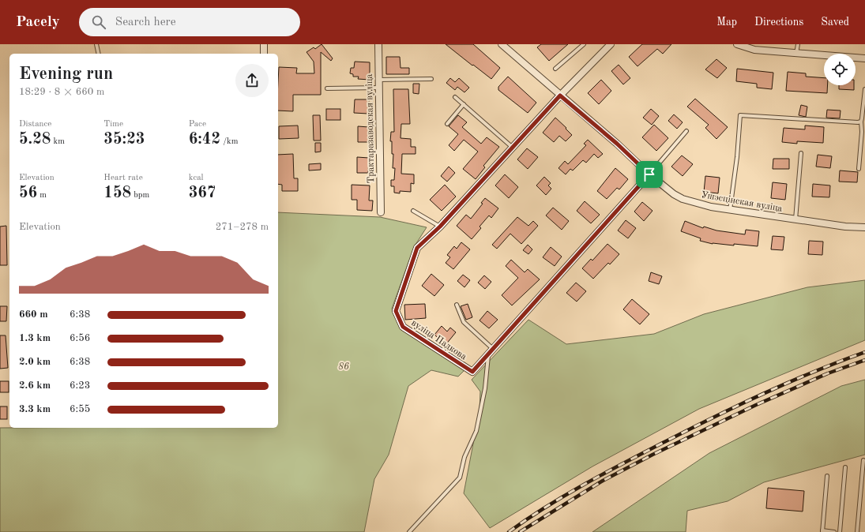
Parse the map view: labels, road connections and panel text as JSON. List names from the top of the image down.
{
  "streets": {
    "street": ["Трактаразаводская вуліца", "Ушэсцінская вуліца", "вуліца Падкова"]
  },
  "crossings": [
    ["Ушэсцінская вуліца", "вуліца Падкова"]
  ],
  "parks": ["86"],
  "page": {
    "header": "Pacely",
    "search": "Search here",
    "nav": ["Map", "Directions", "Saved"],
    "heading": ["Evening run", "18:29 · 8 × 660 m"],
    "stats": [
      ["Distance", "5.28 km"],
      ["Time", "35:23"],
      ["Pace", "6:42 /km"],
      ["Elevation", "56 m"],
      ["Heart rate", "158 bpm"],
      ["kcal", "367"]
    ],
    "chart": ["Elevation", "271–278 m"],
    "list": [
      {
        "name": "660 m",
        "note": "6:38"
      },
      {
        "name": "1.3 km",
        "note": "6:56"
      },
      {
        "name": "2.0 km",
        "note": "6:38"
      },
      {
        "name": "2.6 km",
        "note": "6:23"
      },
      {
        "name": "3.3 km",
        "note": "6:55"
      }
    ]
  }
}
